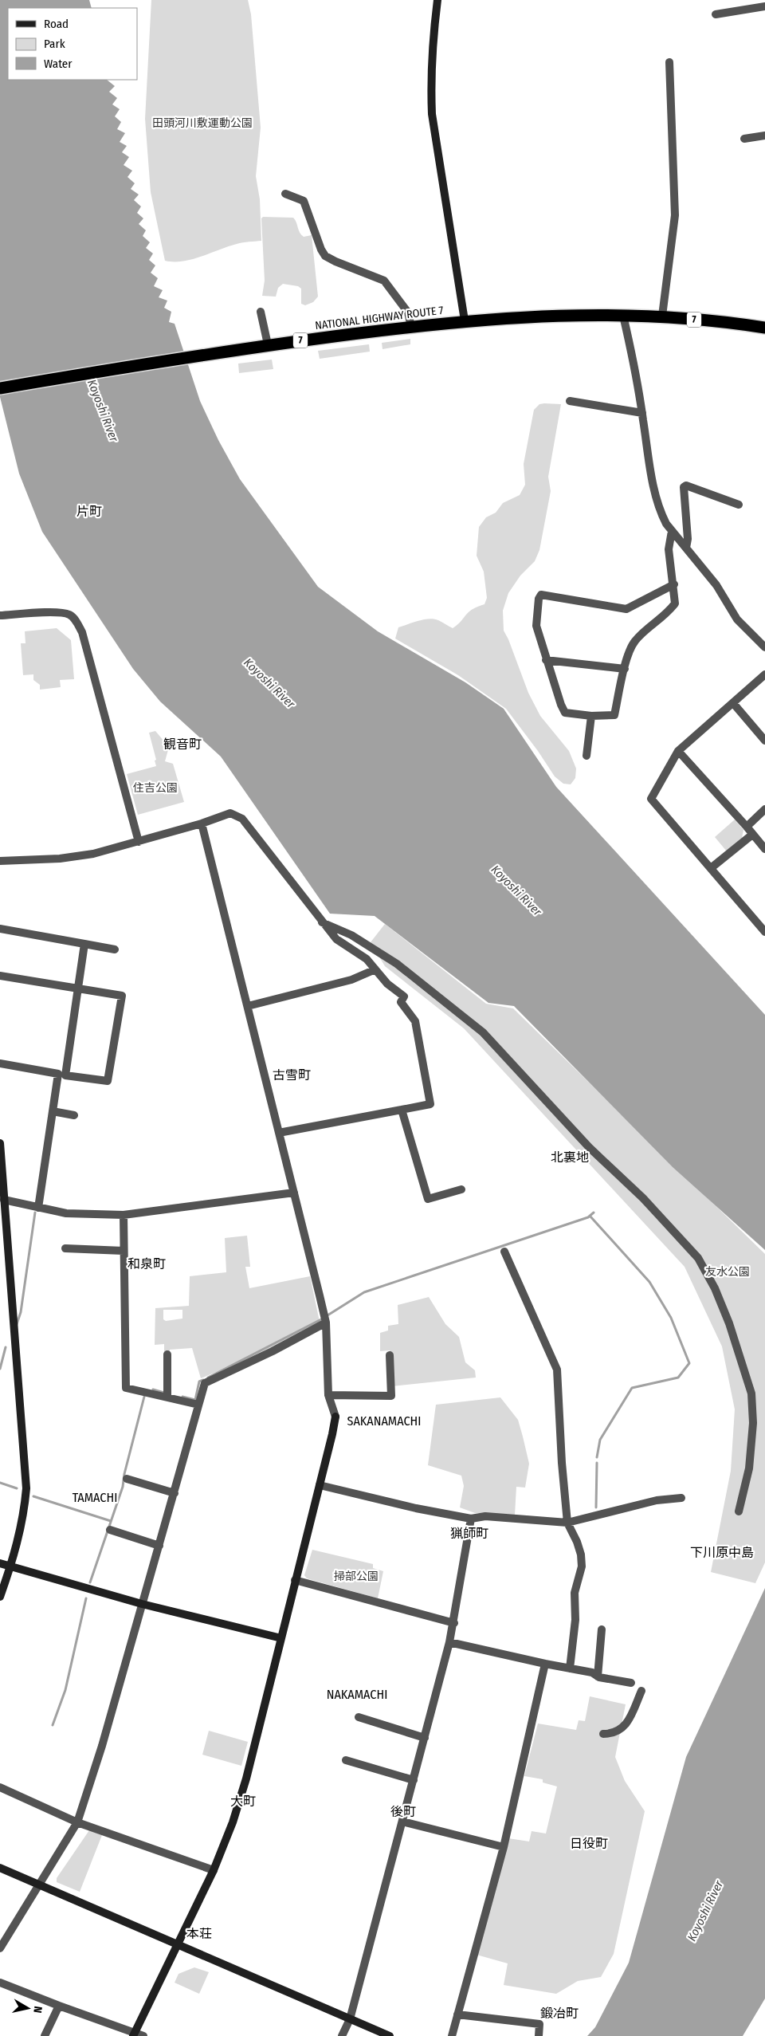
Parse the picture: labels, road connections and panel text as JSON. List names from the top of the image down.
{
  "streets": {
    "highway": ["NATIONAL HIGHWAY ROUTE 7", "7"]
  },
  "districts": [
    "片町",
    "観音町",
    "古雪町",
    "北裏地",
    "和泉町",
    "SAKANAMACHI",
    "TAMACHI",
    "猟師町",
    "下川原中島",
    "NAKAMACHI",
    "大町",
    "後町",
    "日役町",
    "本荘",
    "鍛冶町"
  ],
  "water": ["Koyoshi River"],
  "parks": [
    "田頭河川敷運動公園",
    "住吉公園",
    "友水公園",
    "掃部公園"
  ],
  "legend": ["Road", "Park", "Water"],
  "north": "right"
}
